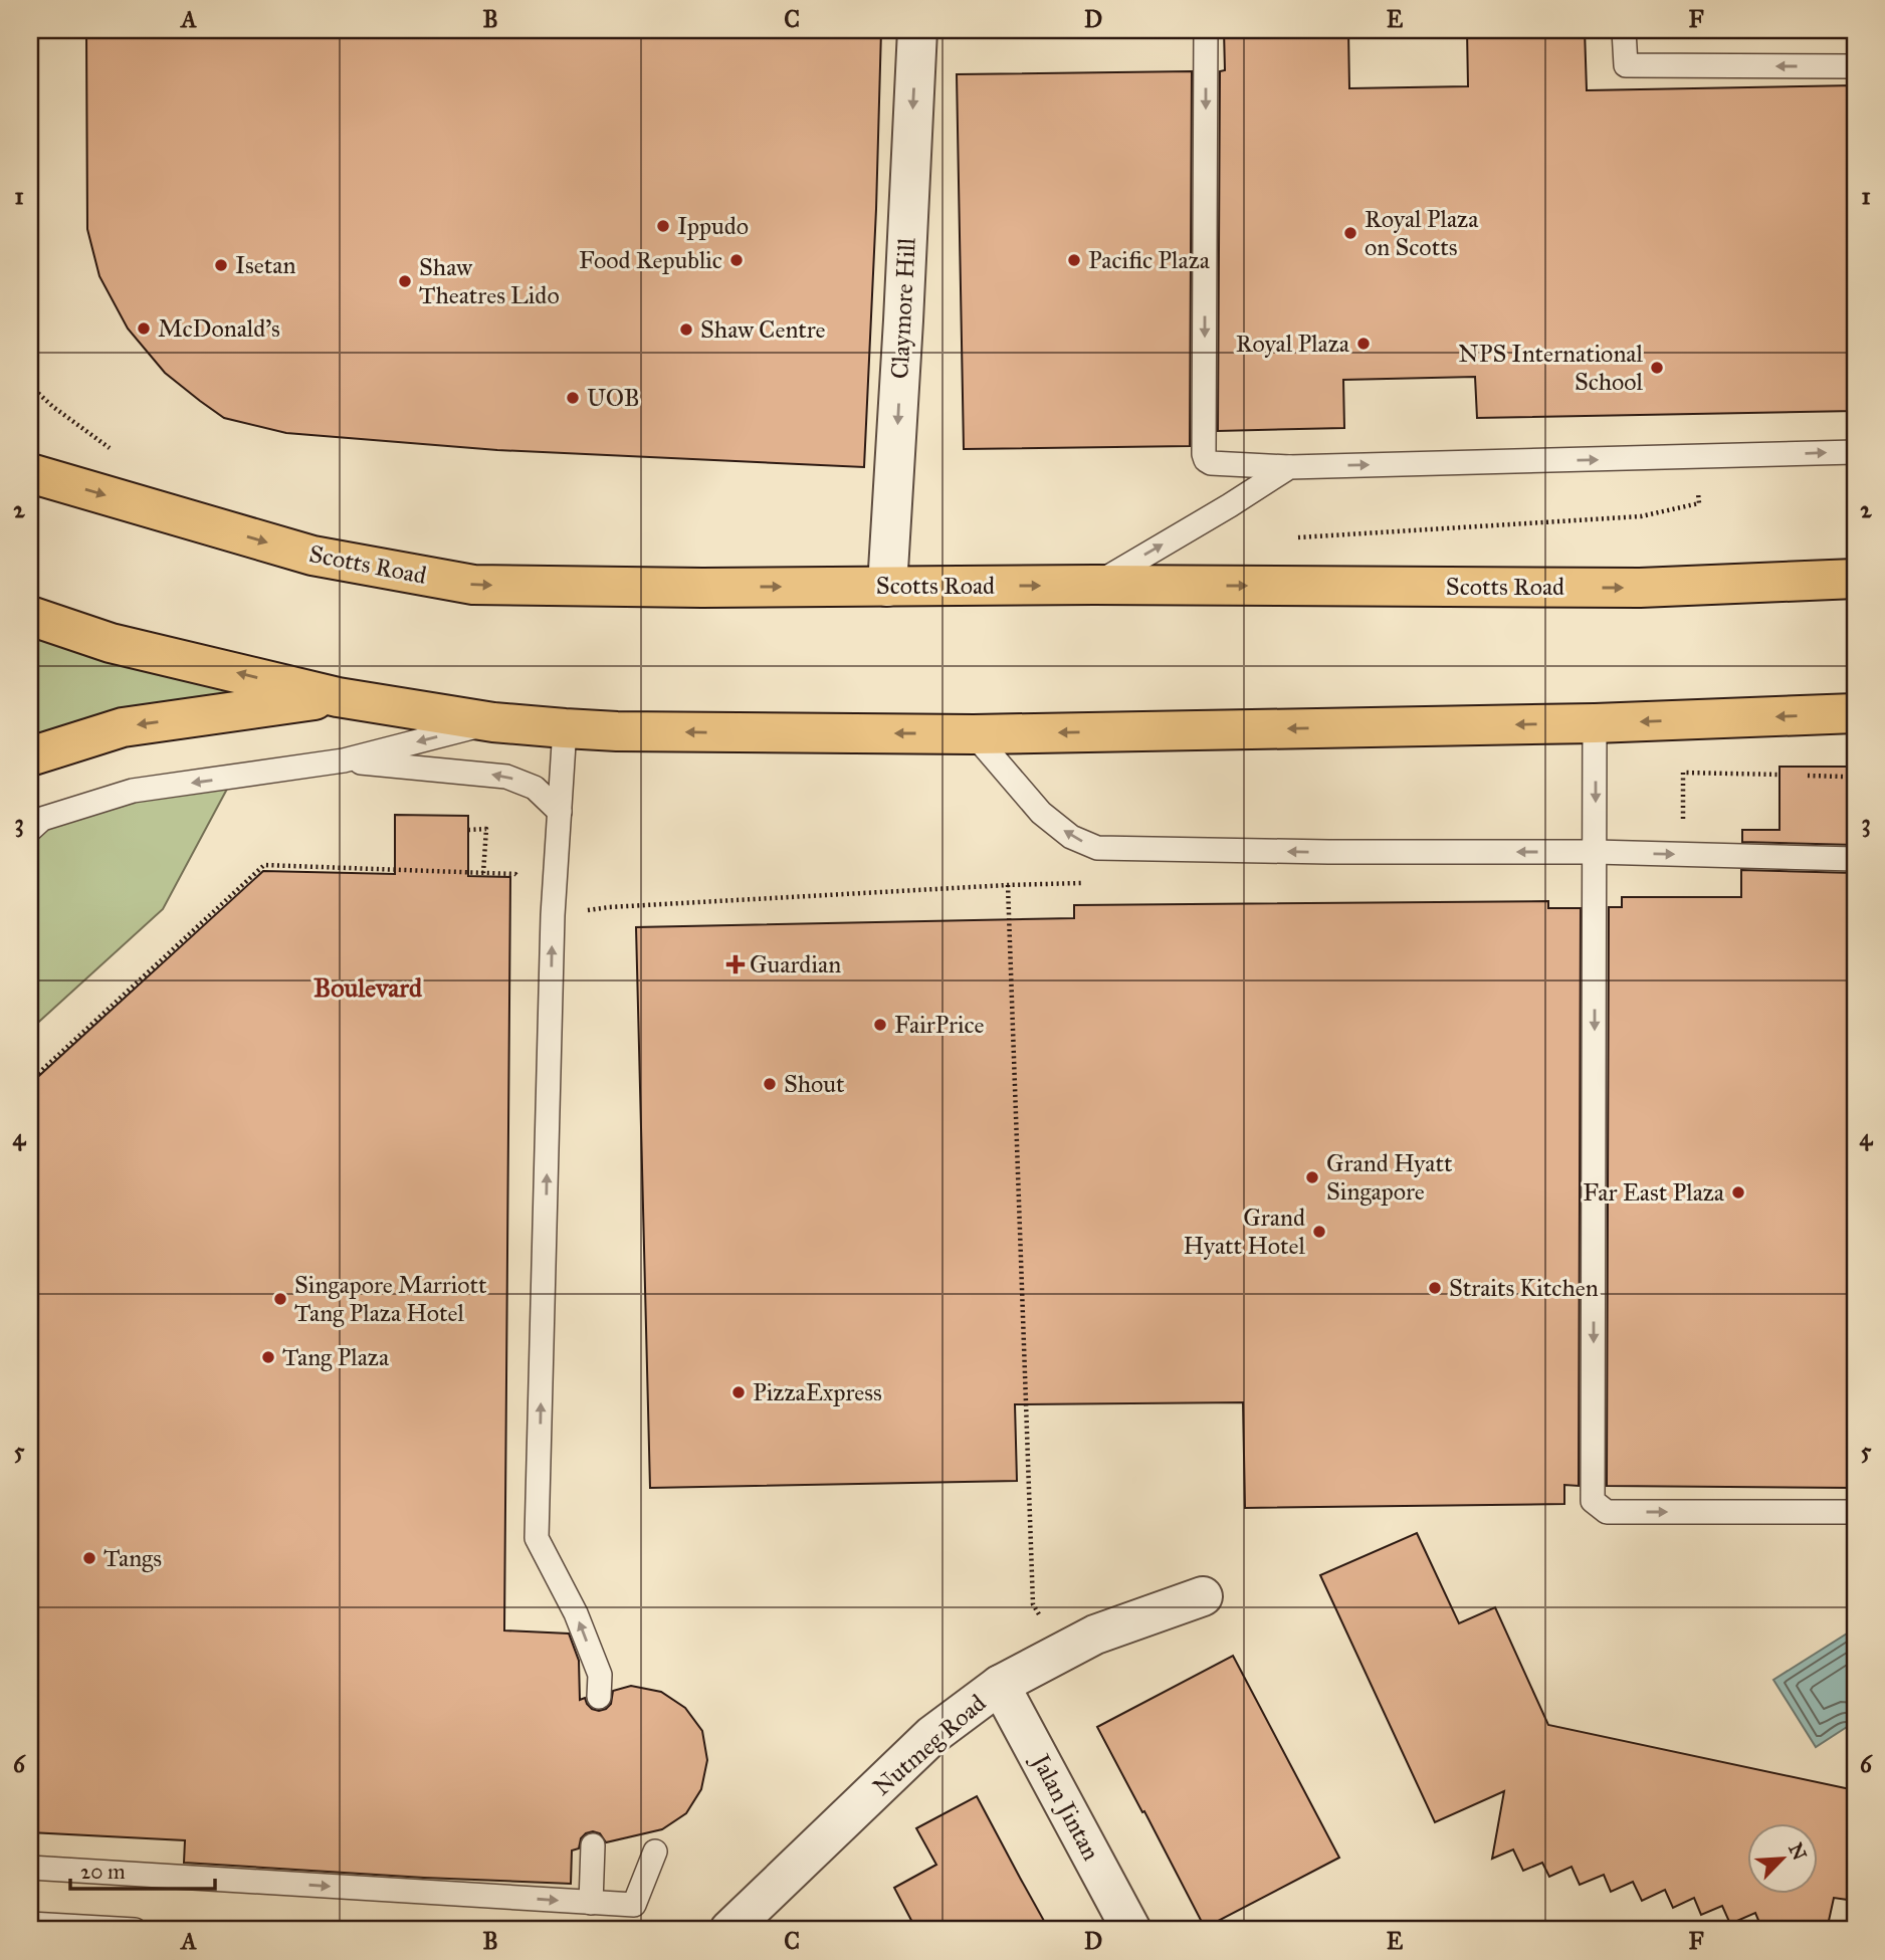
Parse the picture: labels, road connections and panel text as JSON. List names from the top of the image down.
{
  "streets": {
    "main road": ["Scotts Road"],
    "street": ["Claymore Hill", "Nutmeg Road", "Jalan Jintan"]
  },
  "crossings": [
    ["Claymore Hill", "Scotts Road"],
    ["Nutmeg Road", "Jalan Jintan"]
  ],
  "one_way": ["Claymore Hill"],
  "districts": ["Boulevard"],
  "places": {
    "other": [
      "Ippudo",
      "Royal Plaza on Scotts",
      "Food Republic",
      "Pacific Plaza",
      "Isetan",
      "Shaw Theatres Lido",
      "McDonald's",
      "Shaw Centre",
      "Royal Plaza",
      "NPS International School",
      "UOB",
      "FairPrice",
      "Shout",
      "Grand Hyatt Singapore",
      "Far East Plaza",
      "Grand Hyatt Hotel",
      "Straits Kitchen",
      "Singapore Marriott Tang Plaza Hotel",
      "Tang Plaza",
      "PizzaExpress",
      "Tangs"
    ],
    "health": ["Guardian"]
  },
  "scale_bar": "20 m",
  "north": "top right",
  "grid": {
    "columns": [
      "A",
      "B",
      "C",
      "D",
      "E",
      "F"
    ],
    "rows": [
      "1",
      "2",
      "3",
      "4",
      "5",
      "6"
    ]
  }
}
